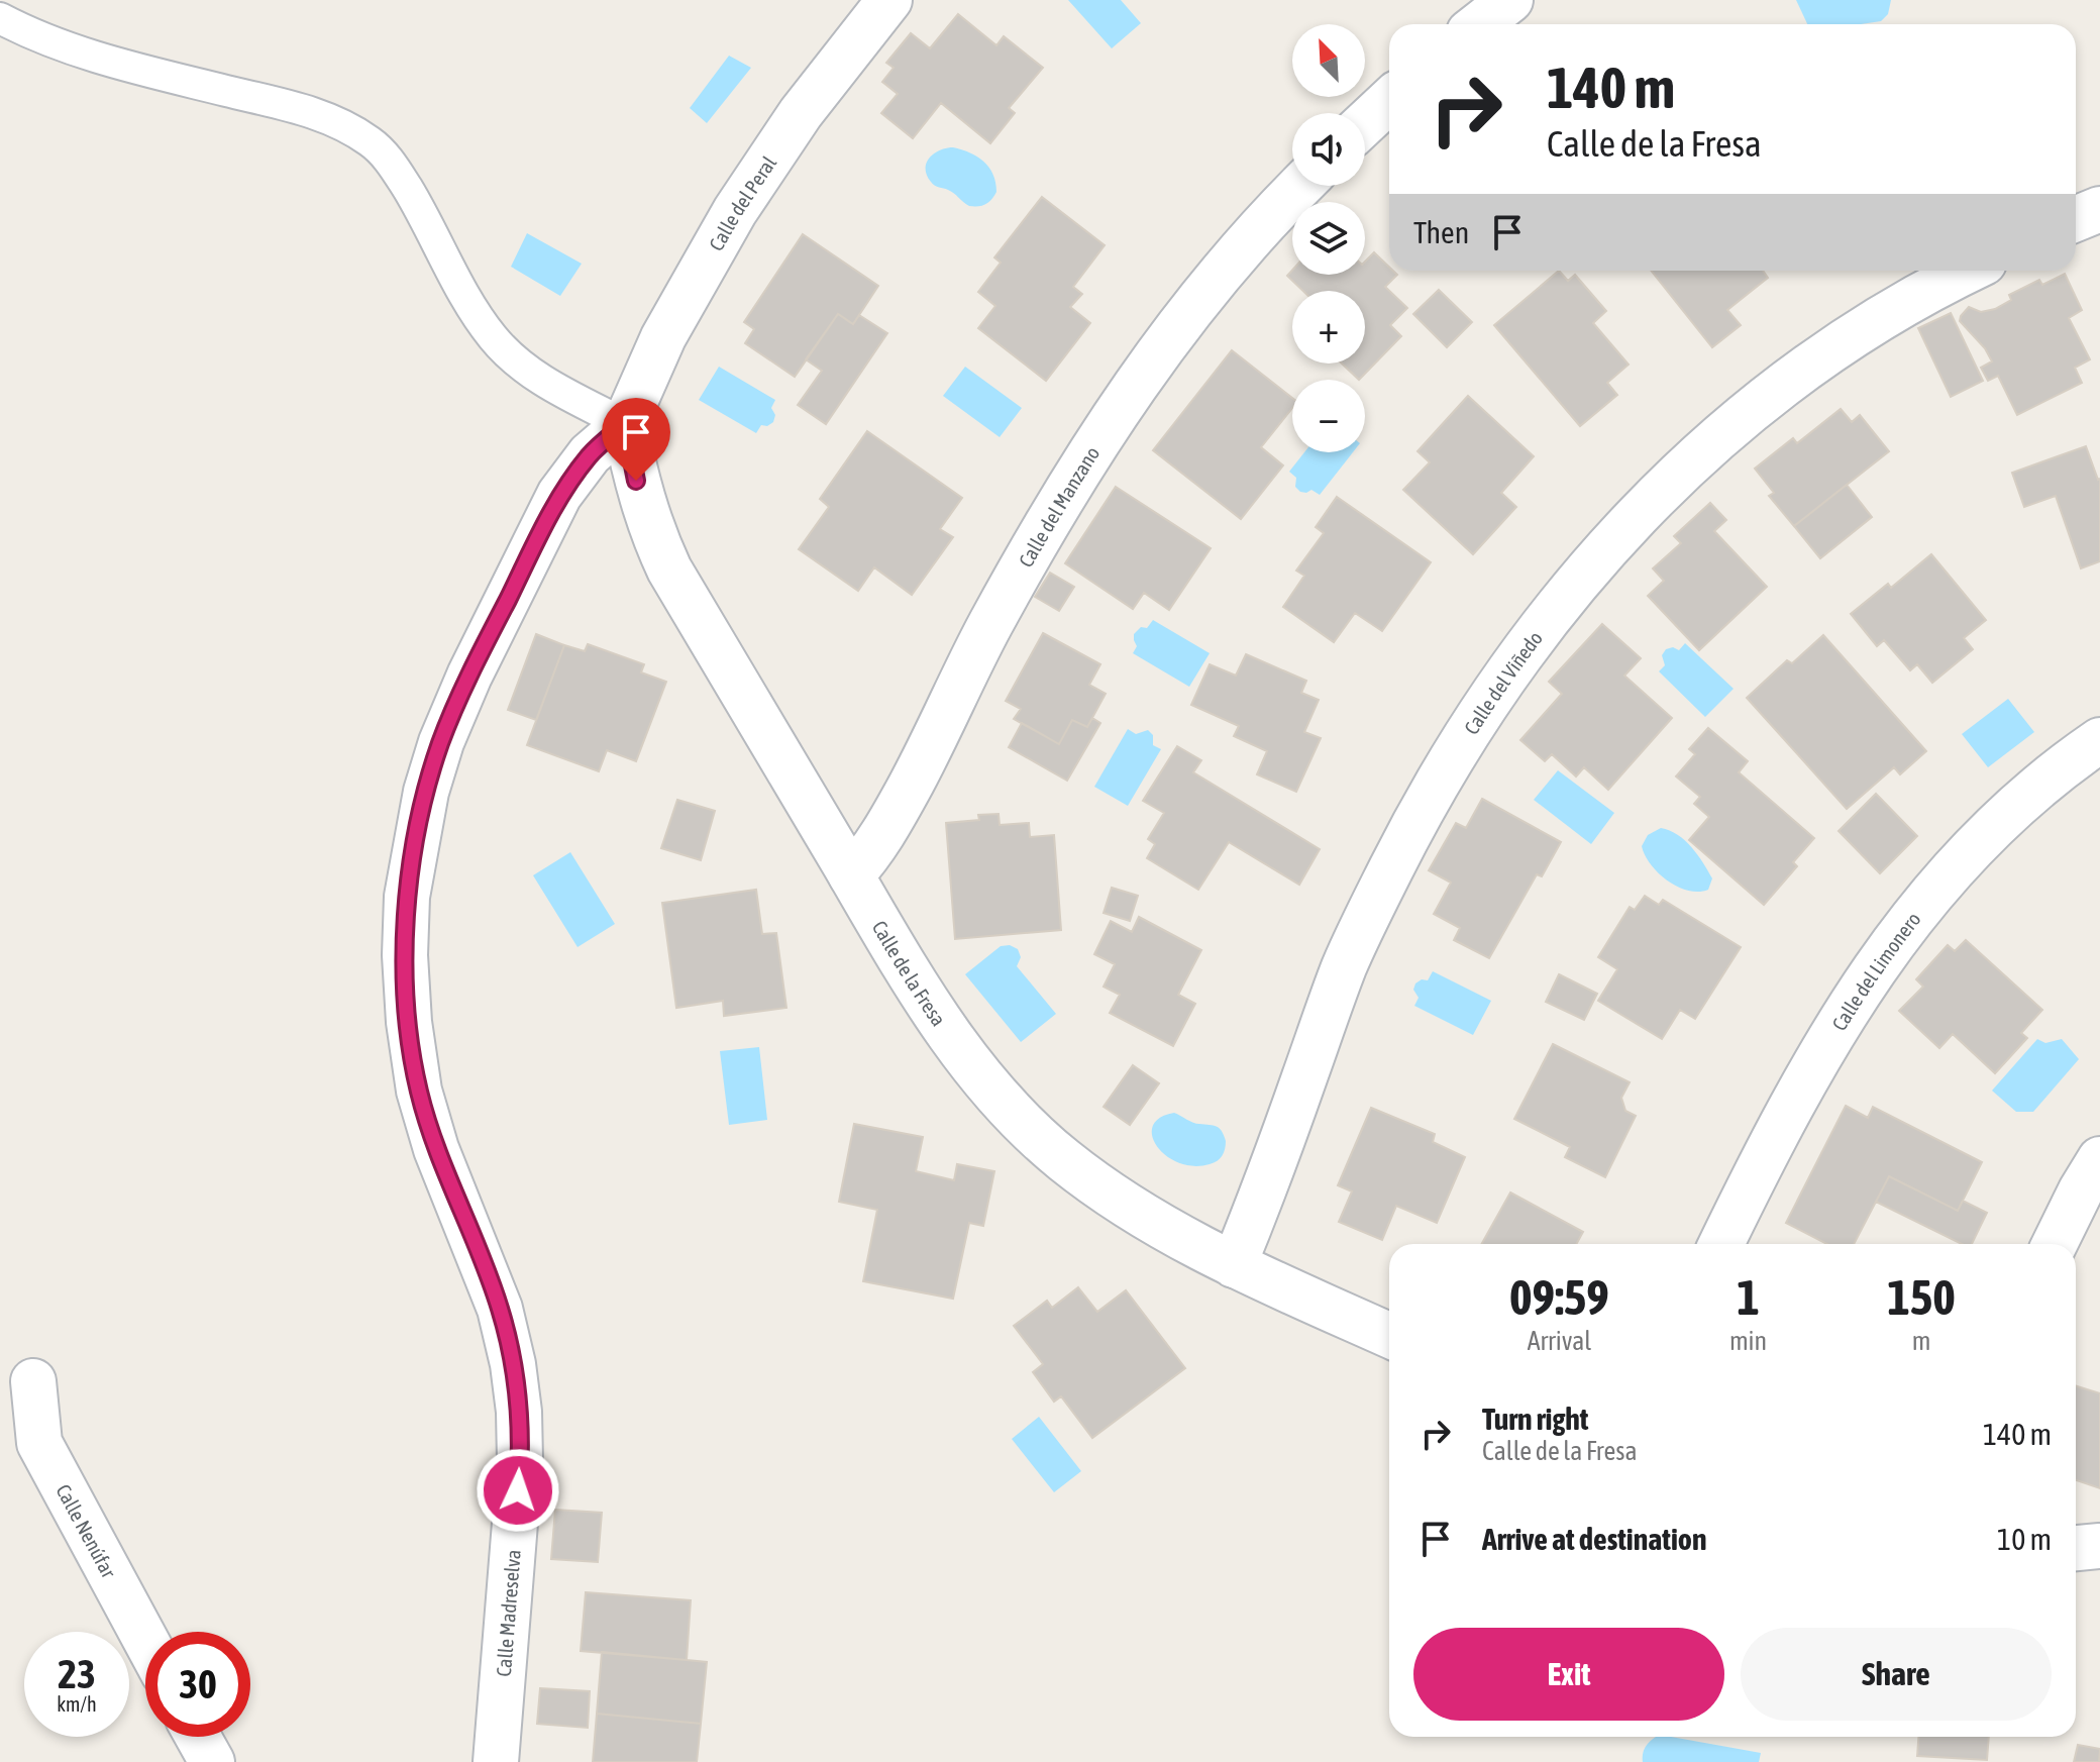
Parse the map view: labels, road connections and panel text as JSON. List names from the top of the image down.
{
  "streets": {
    "street": [
      "Calle del Peral",
      "Calle del Manzano",
      "Calle del Viñedo",
      "Calle del Limonero",
      "Calle de la Fresa",
      "Calle Nenúfar",
      "Calle Madreselva"
    ]
  },
  "crossings": [
    ["Calle del Peral", "Calle de la Fresa"],
    ["Calle del Peral", "Calle Madreselva"],
    ["Calle del Manzano", "Calle de la Fresa"],
    ["Calle del Viñedo", "Calle de la Fresa"],
    ["Calle de la Fresa", "Calle Madreselva"]
  ],
  "north": "top left",
  "page": {
    "map_buttons": ["+", "−"],
    "turn": ["140 m", "Calle de la Fresa"],
    "then": "Then",
    "eta": [
      "09:59",
      "Arrival",
      "1",
      "min",
      "150",
      "m"
    ],
    "list": [
      {
        "name": "Turn right",
        "note": "Calle de la Fresa",
        "value": "140 m"
      },
      {
        "name": "Arrive at destination",
        "value": "10 m"
      }
    ],
    "buttons": ["Exit", "Share"],
    "speed": "23 km/h",
    "limit": "30"
  }
}
